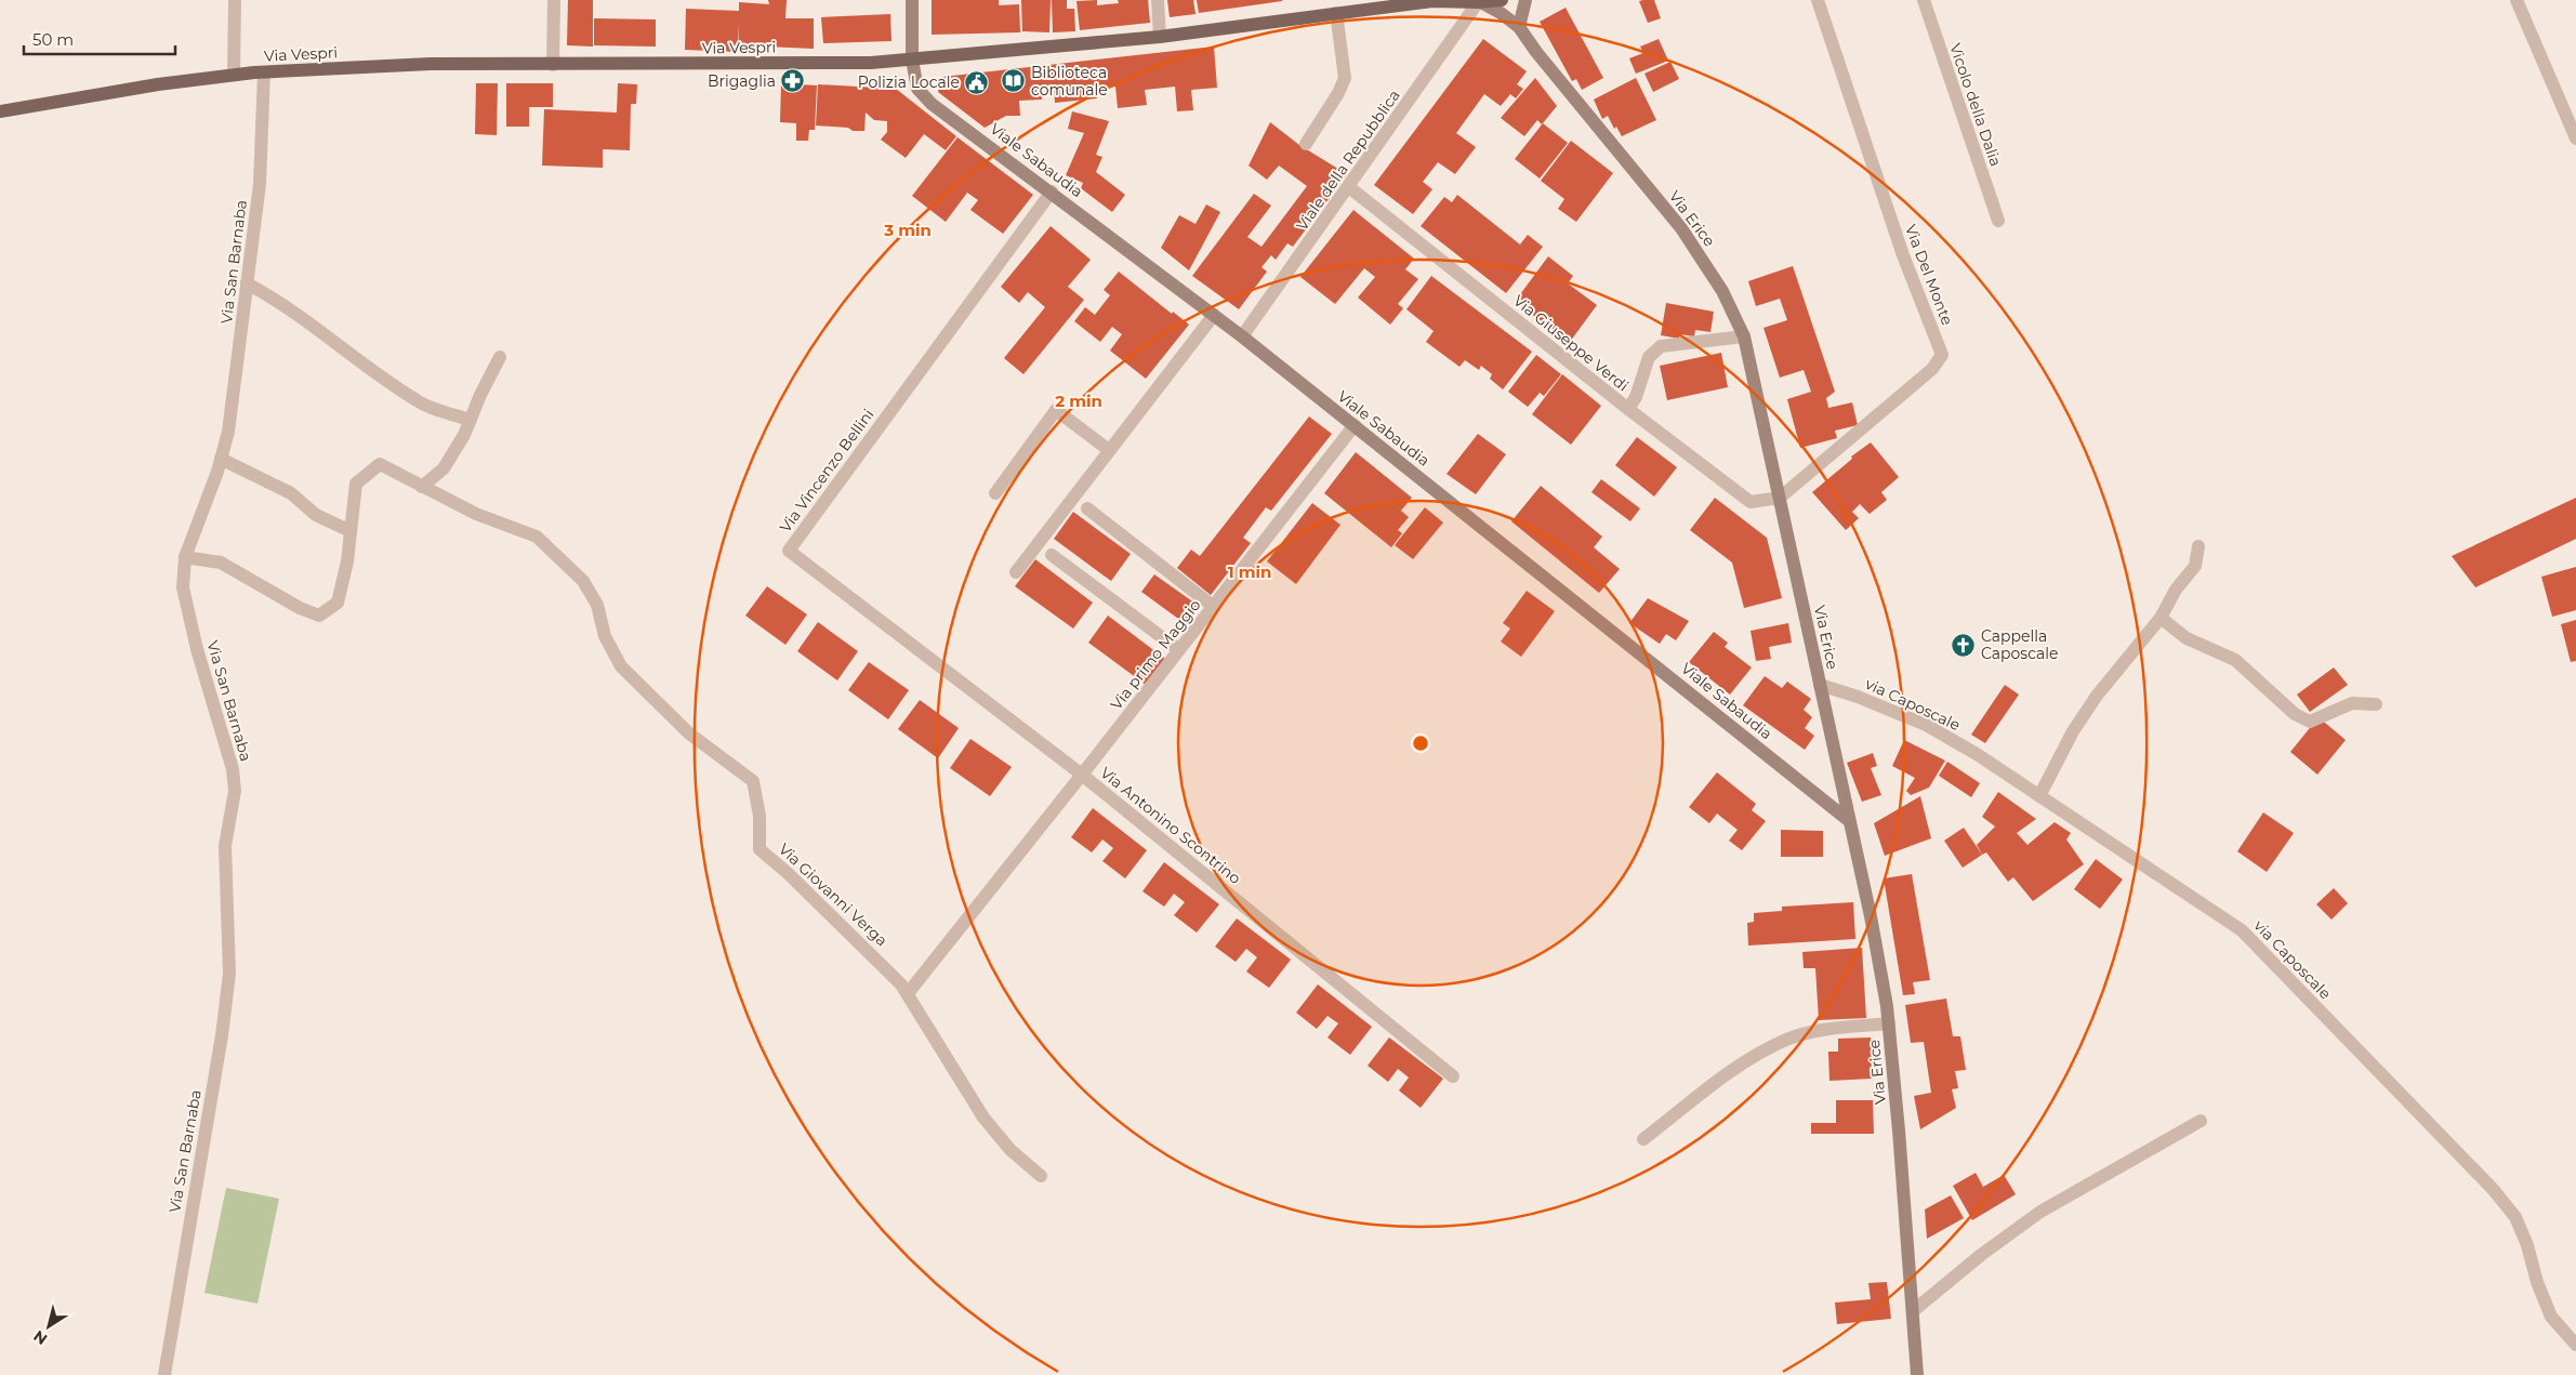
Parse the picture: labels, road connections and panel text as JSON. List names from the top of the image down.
{
  "streets": {
    "main road": ["Via Vespri"],
    "street": [
      "Vicolo della Dalia",
      "Viale Sabaudia",
      "Viale della Repubblica",
      "Via Erice",
      "Via San Barnaba",
      "Via Del Monte",
      "Via Giuseppe Verdi",
      "Via Vincenzo Bellini",
      "Via primo Maggio",
      "via Caposcale",
      "Via Antonino Scontrino",
      "Via Giovanni Verga"
    ]
  },
  "crossings": [
    ["Via Vespri", "Viale Sabaudia"],
    ["Via Vespri", "Viale della Repubblica"],
    ["Via Vespri", "Via Erice"],
    ["Via Vespri", "Via San Barnaba"],
    ["Viale Sabaudia", "Viale della Repubblica"],
    ["Viale Sabaudia", "Via Erice"],
    ["Viale Sabaudia", "Via Vincenzo Bellini"],
    ["Viale Sabaudia", "Via primo Maggio"],
    ["Viale della Repubblica", "Via Erice"],
    ["Viale della Repubblica", "Via Giuseppe Verdi"],
    ["Via Erice", "Via Del Monte"],
    ["Via Erice", "Via Giuseppe Verdi"],
    ["Via Erice", "via Caposcale"],
    ["Via San Barnaba", "Via Giovanni Verga"],
    ["Via Del Monte", "Via Giuseppe Verdi"],
    ["Via Vincenzo Bellini", "Via primo Maggio"],
    ["Via Vincenzo Bellini", "Via Antonino Scontrino"],
    ["Via primo Maggio", "Via Antonino Scontrino"],
    ["Via Antonino Scontrino", "Via Giovanni Verga"]
  ],
  "places": {
    "pharmacy": ["Brigaglia"],
    "library": ["Biblioteca comunale"],
    "public building": ["Polizia Locale"],
    "church": ["Cappella Caposcale"]
  },
  "scale_bar": "50 m",
  "north": "bottom left",
  "rings": ["3 min", "2 min", "1 min"]
}
